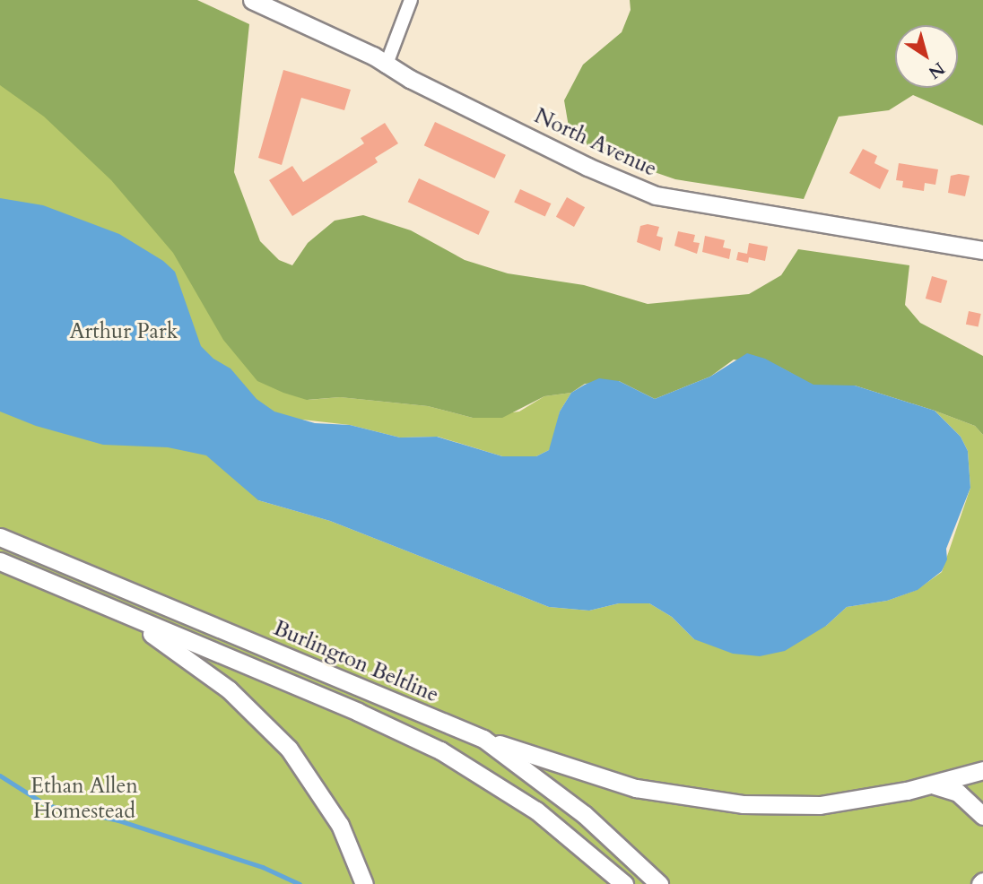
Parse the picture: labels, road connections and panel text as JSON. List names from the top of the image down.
{
  "streets": {
    "main road": ["North Avenue", "Burlington Beltline"]
  },
  "parks": ["Arthur Park", "Ethan Allen Homestead"],
  "north": "bottom right"
}
